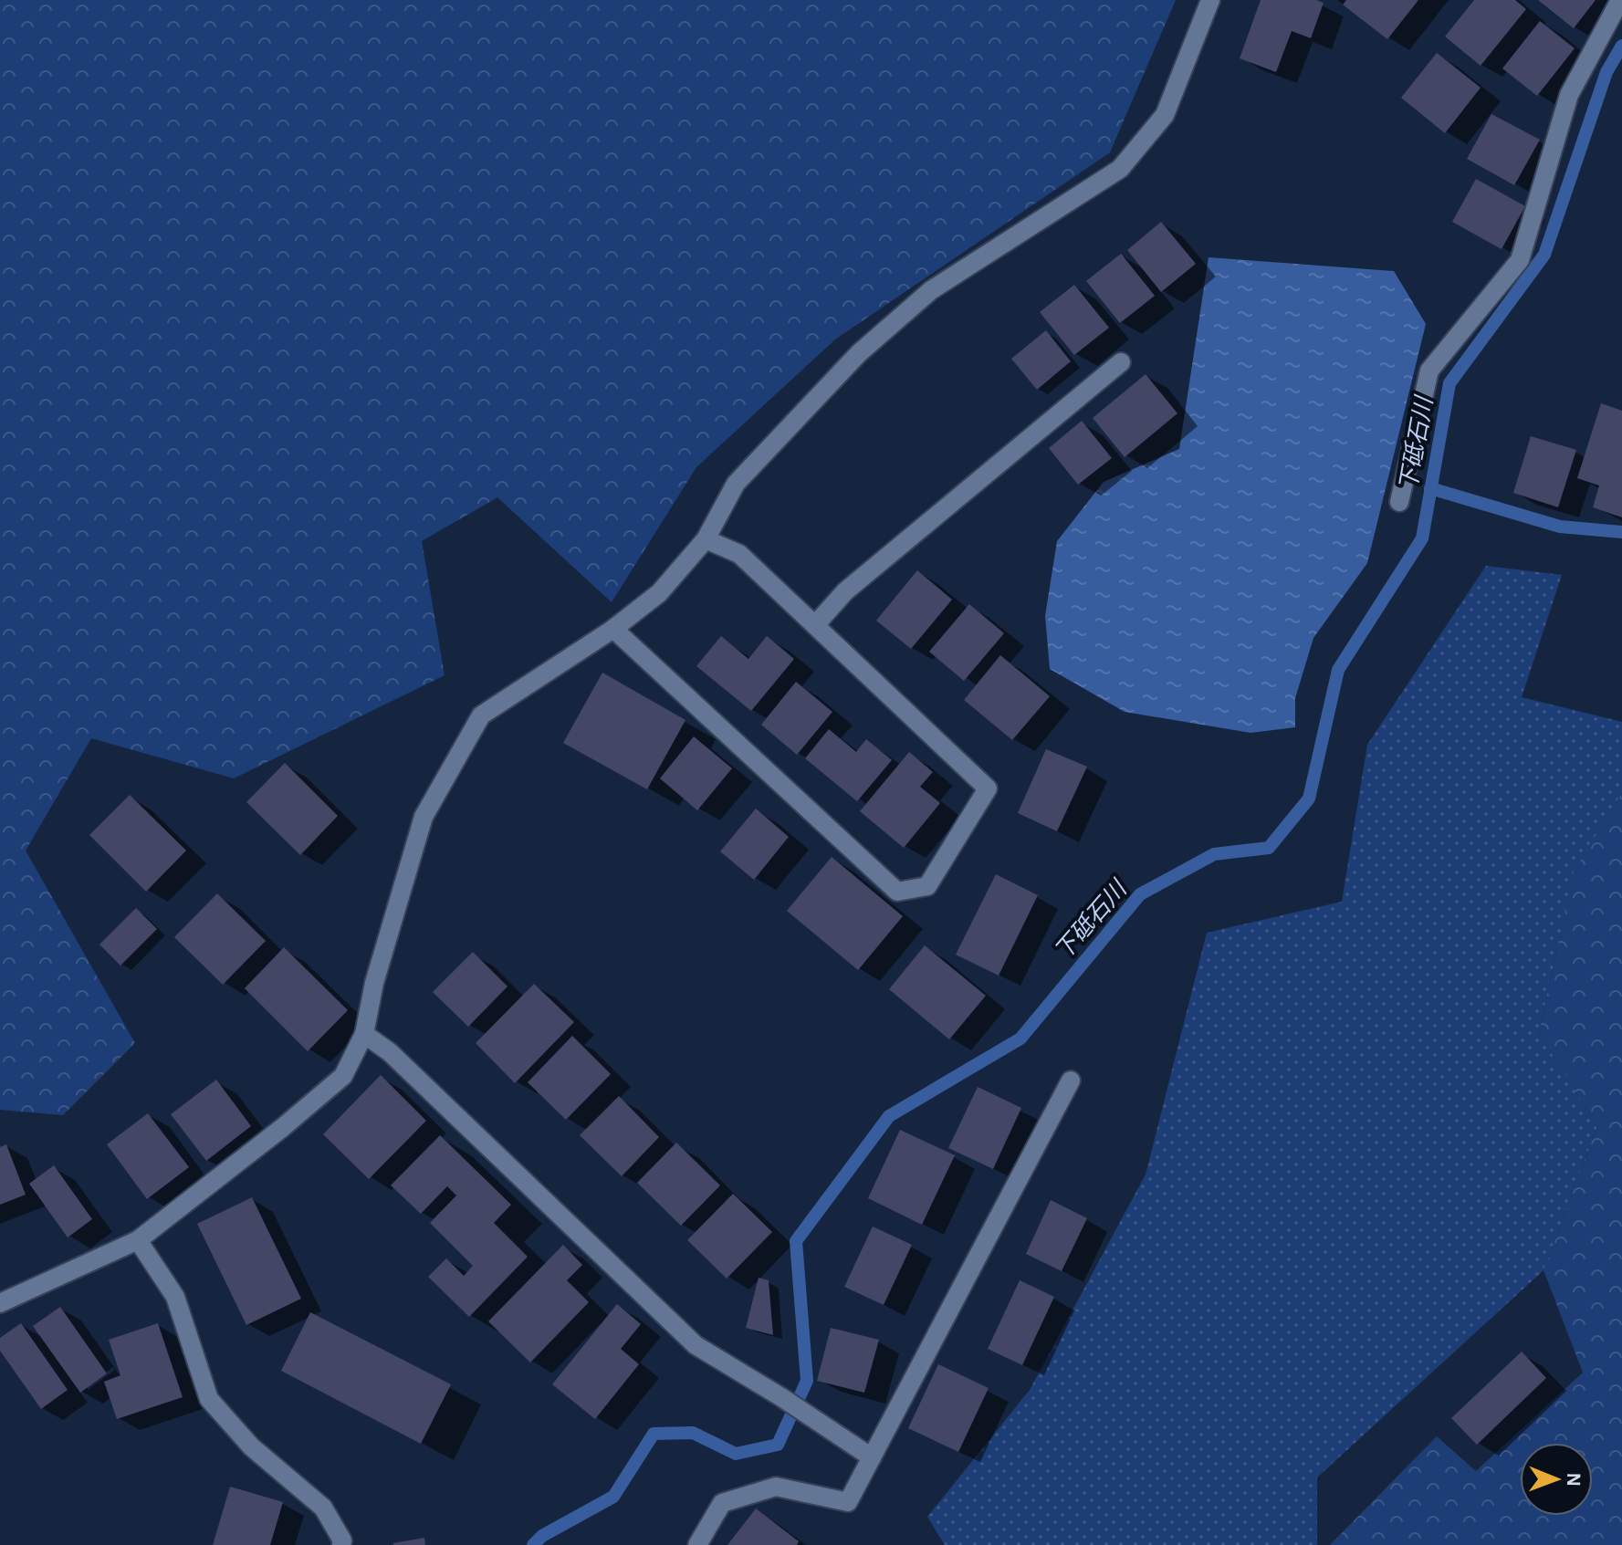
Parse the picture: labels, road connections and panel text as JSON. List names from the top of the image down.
{
  "water": ["下砥石川"],
  "north": "right"
}
